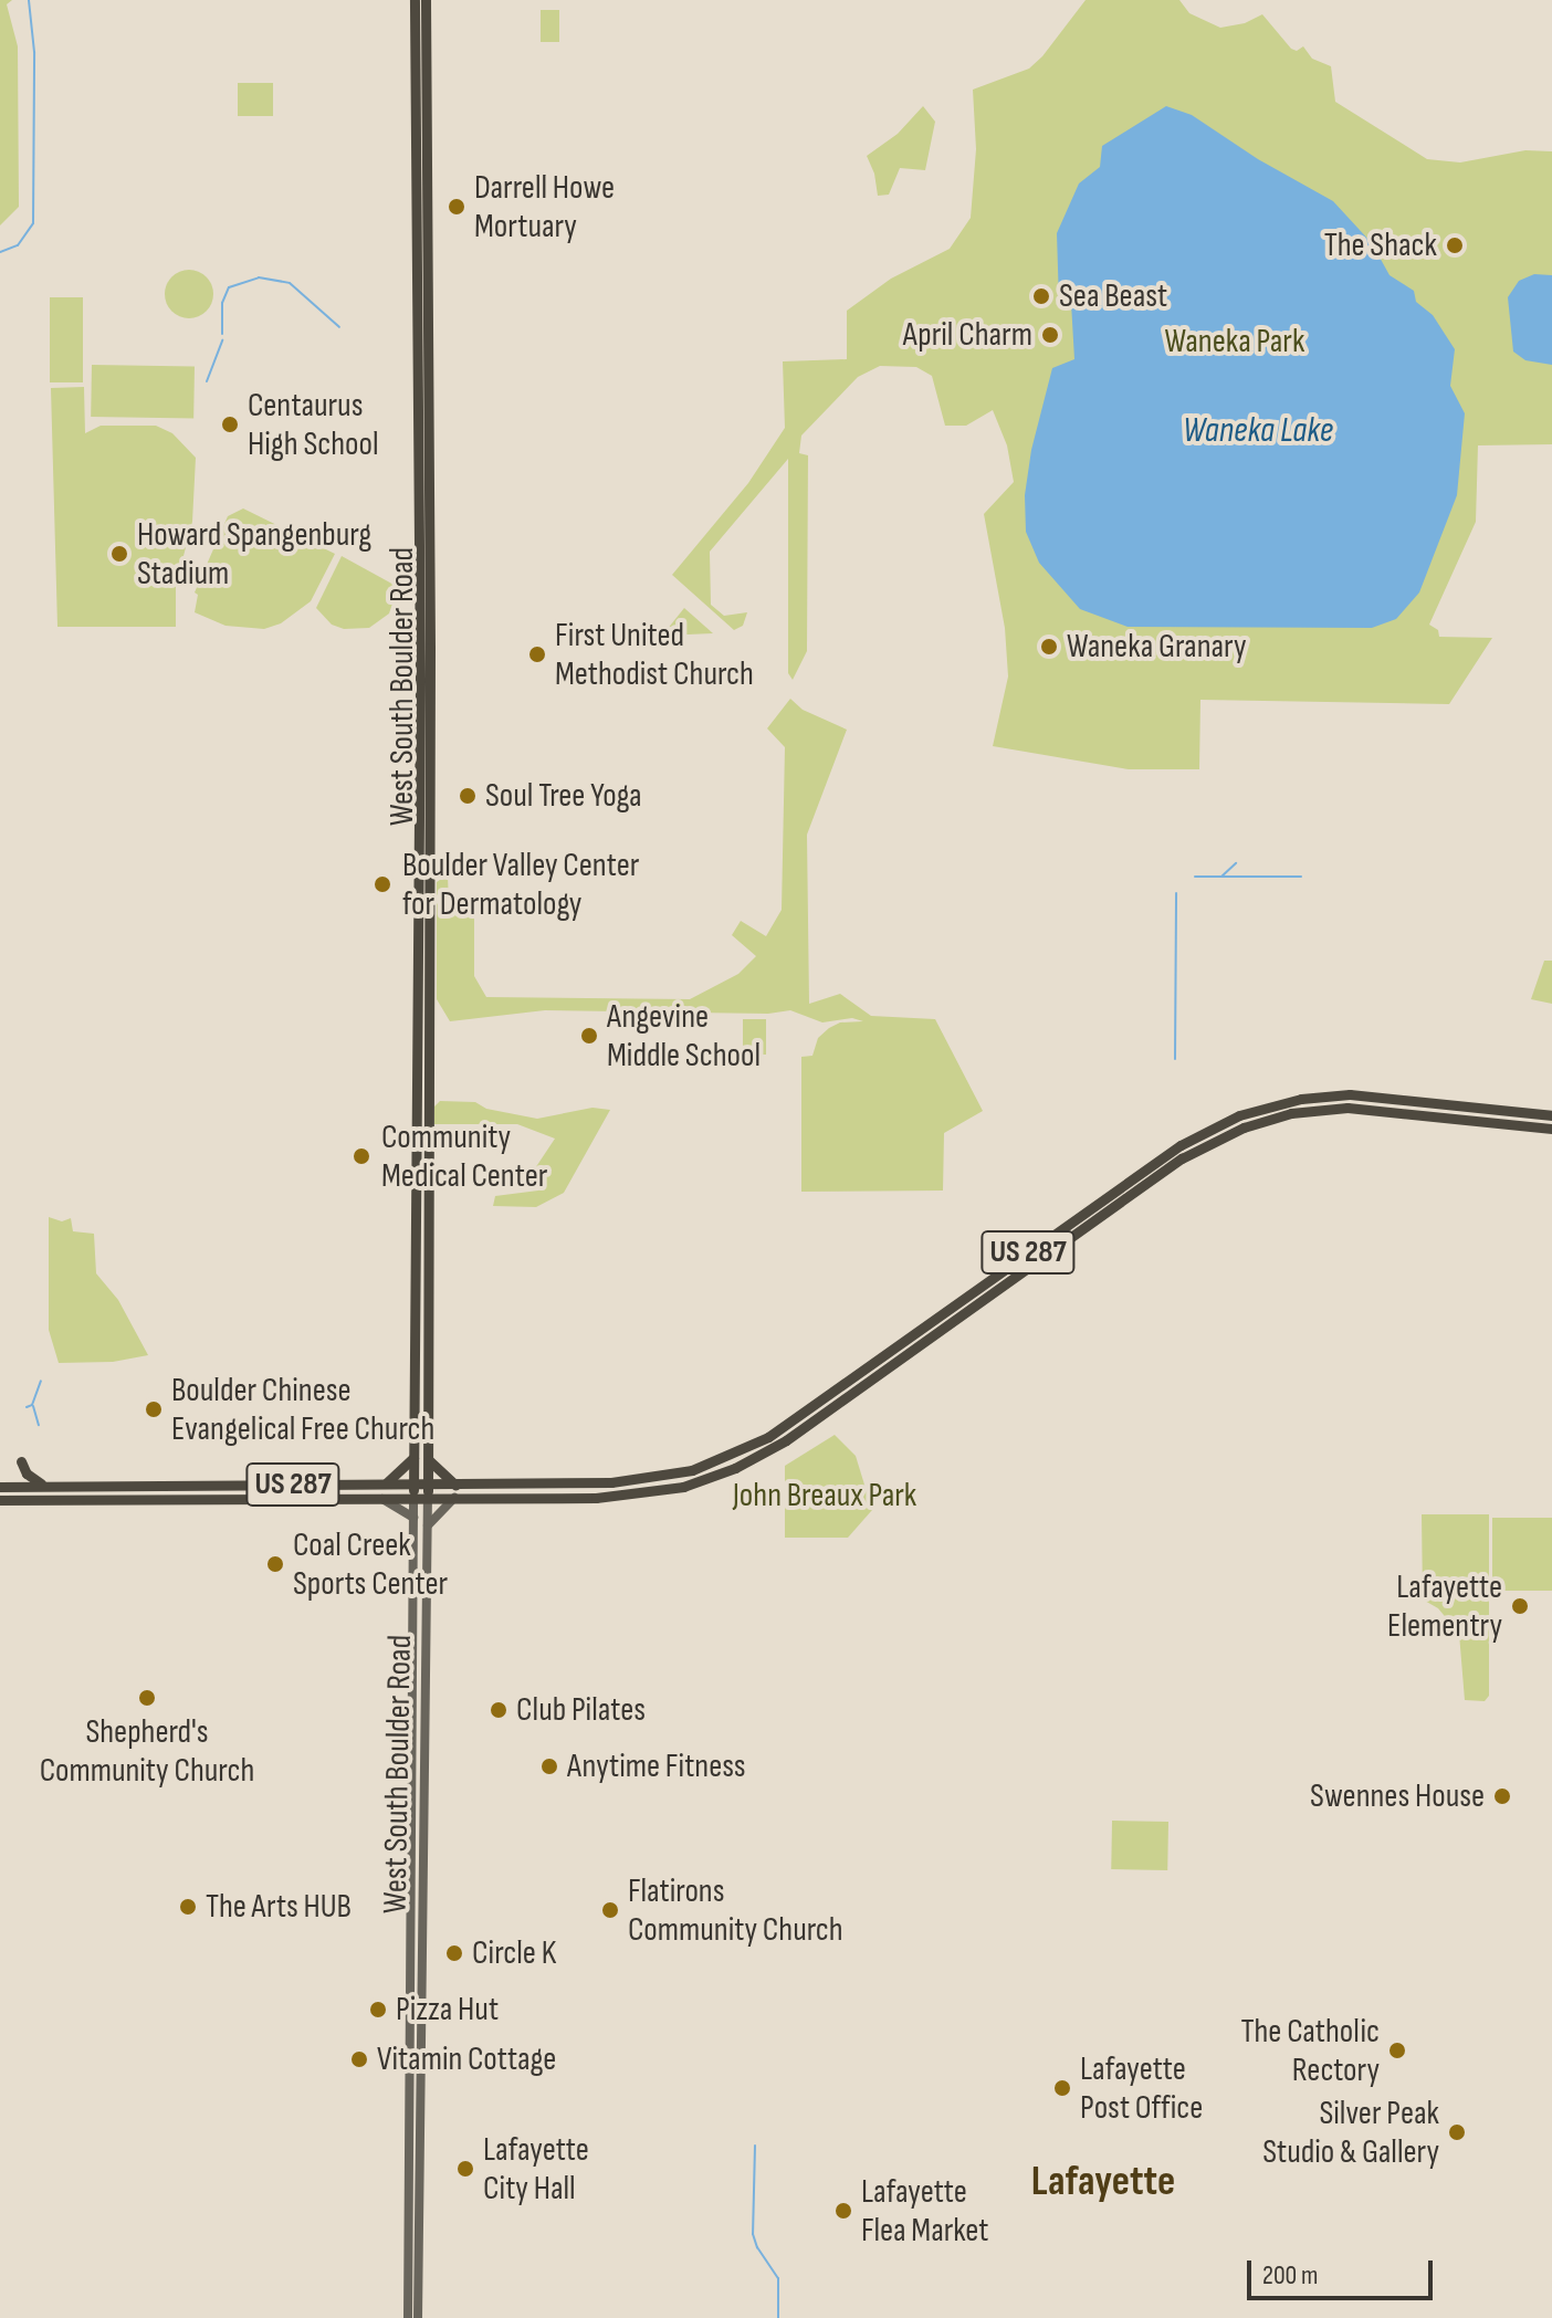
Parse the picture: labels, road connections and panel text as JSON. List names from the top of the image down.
{
  "streets": {
    "main road": ["West South Boulder Road", "US 287"]
  },
  "crossings": [
    ["West South Boulder Road", "US 287"]
  ],
  "districts": ["Lafayette"],
  "water": ["Waneka Lake"],
  "parks": ["Waneka Park", "John Breaux Park"],
  "places": [
    "Darrell Howe Mortuary",
    "The Shack",
    "Sea Beast",
    "April Charm",
    "Centaurus High School",
    "Howard Spangenburg Stadium",
    "Waneka Granary",
    "First United Methodist Church",
    "Soul Tree Yoga",
    "Boulder Valley Center for Dermatology",
    "Angevine Middle School",
    "Community Medical Center",
    "Boulder Chinese Evangelical Free Church",
    "Coal Creek Sports Center",
    "Lafayette Elementry",
    "Shepherd's Community Church",
    "Club Pilates",
    "Anytime Fitness",
    "Swennes House",
    "The Arts HUB",
    "Flatirons Community Church",
    "Circle K",
    "Pizza Hut",
    "The Catholic Rectory",
    "Vitamin Cottage",
    "Lafayette Post Office",
    "Silver Peak Studio & Gallery",
    "Lafayette City Hall",
    "Lafayette Flea Market"
  ],
  "scale_bar": "200 m"
}
